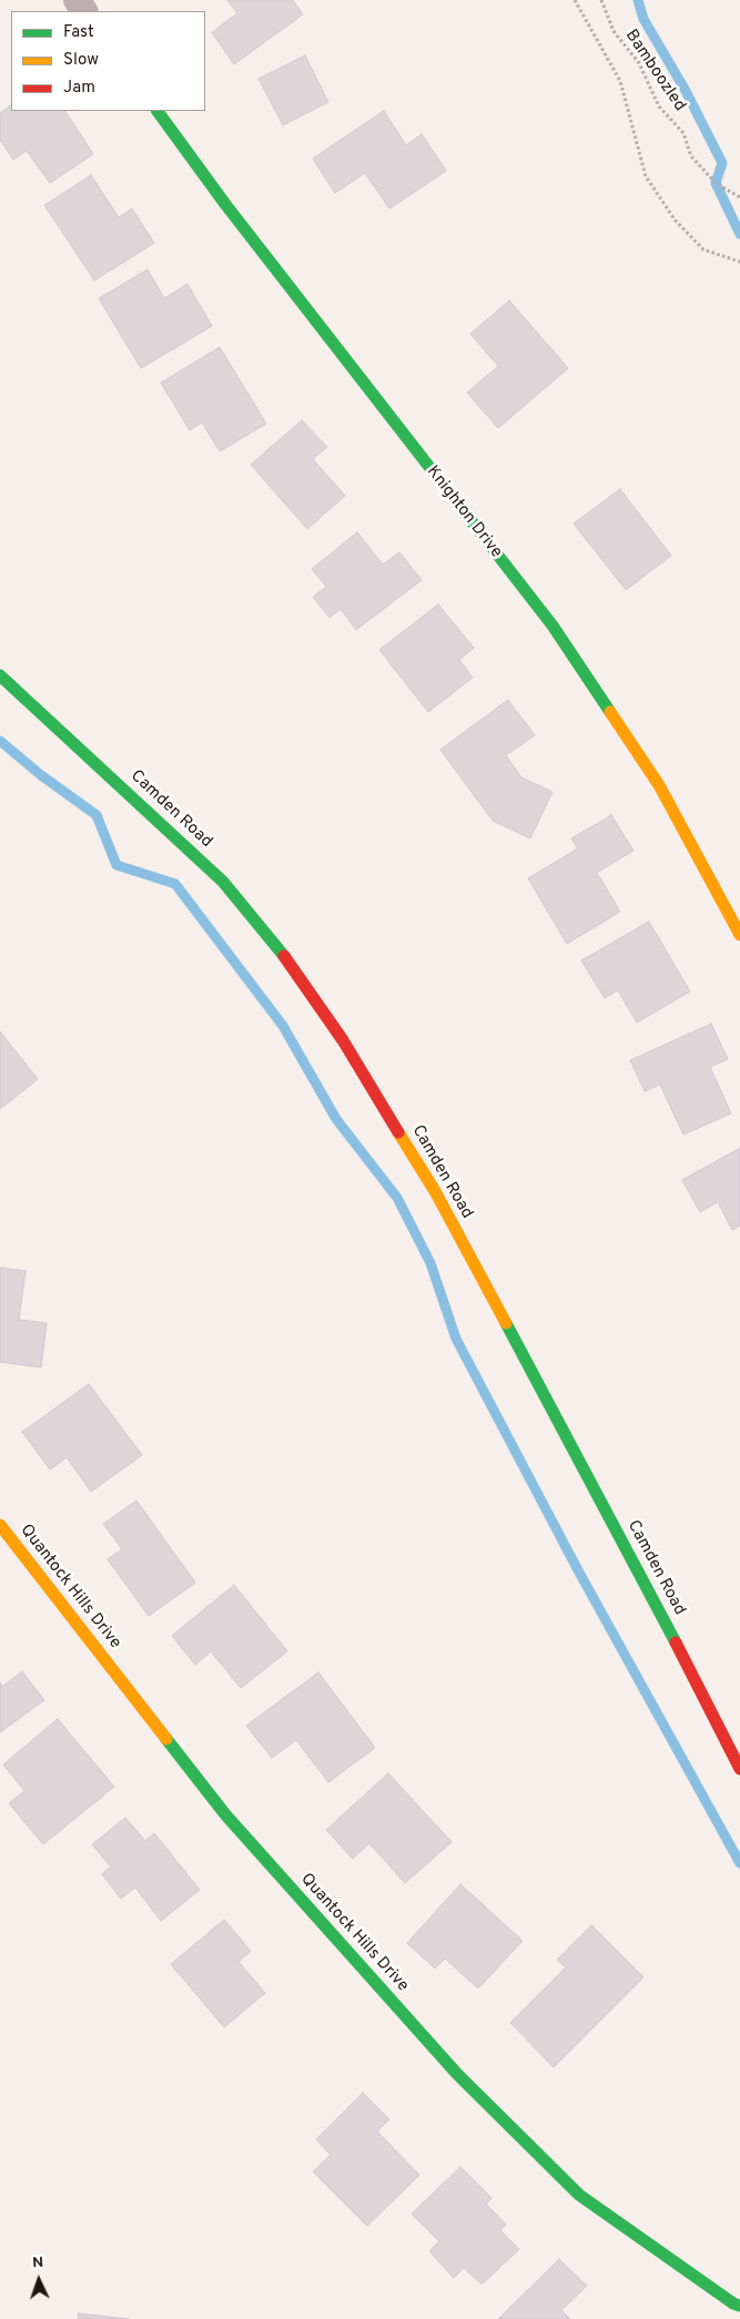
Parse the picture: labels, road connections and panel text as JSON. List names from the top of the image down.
{
  "streets": {
    "street": ["Knighton Drive", "Camden Road", "Quantock Hills Drive"],
    "path": ["Bamboozled"]
  },
  "legend": ["Fast", "Slow", "Jam"],
  "north": "top"
}
